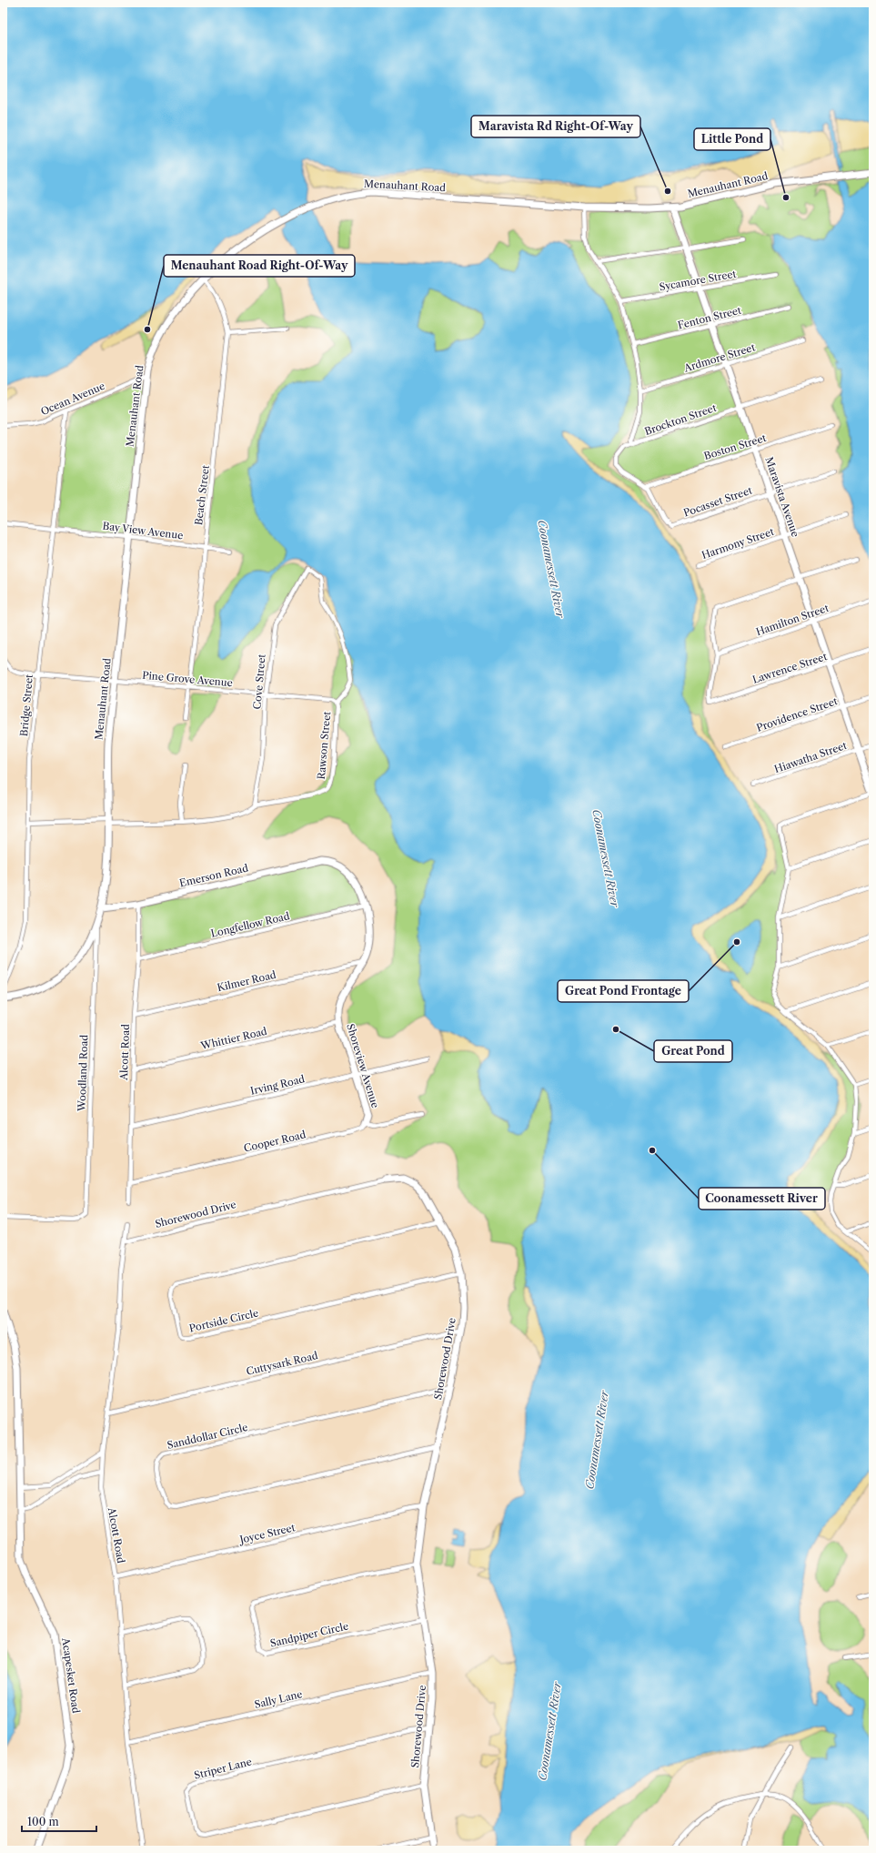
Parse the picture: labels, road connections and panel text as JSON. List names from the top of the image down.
{
  "streets": {
    "main road": [
      "Menauhant Road",
      "Maravista Avenue",
      "Emerson Road",
      "Shoreview Avenue",
      "Shorewood Drive",
      "Acapesket Road"
    ],
    "street": [
      "Sycamore Street",
      "Fenton Street",
      "Ardmore Street",
      "Ocean Avenue",
      "Brockton Street",
      "Boston Street",
      "Beach Street",
      "Pocasset Street",
      "Bay View Avenue",
      "Harmony Street",
      "Hamilton Street",
      "Lawrence Street",
      "Pine Grove Avenue",
      "Cove Street",
      "Bridge Street",
      "Providence Street",
      "Rawson Street",
      "Hiawatha Street",
      "Longfellow Road",
      "Kilmer Road",
      "Whittier Road",
      "Alcott Road",
      "Woodland Road",
      "Irving Road",
      "Cooper Road",
      "Portside Circle",
      "Cuttysark Road",
      "Sanddollar Circle",
      "Joyce Street",
      "Sandpiper Circle",
      "Sally Lane",
      "Striper Lane"
    ]
  },
  "crossings": [
    ["Menauhant Road", "Ocean Avenue"],
    ["Menauhant Road", "Beach Street"],
    ["Menauhant Road", "Maravista Avenue"],
    ["Menauhant Road", "Bay View Avenue"],
    ["Menauhant Road", "Pine Grove Avenue"],
    ["Menauhant Road", "Bridge Street"],
    ["Menauhant Road", "Emerson Road"],
    ["Menauhant Road", "Woodland Road"],
    ["Sycamore Street", "Maravista Avenue"],
    ["Fenton Street", "Maravista Avenue"],
    ["Ardmore Street", "Maravista Avenue"],
    ["Ocean Avenue", "Bridge Street"],
    ["Brockton Street", "Boston Street"],
    ["Brockton Street", "Maravista Avenue"],
    ["Brockton Street", "Pocasset Street"],
    ["Boston Street", "Maravista Avenue"],
    ["Boston Street", "Pocasset Street"],
    ["Beach Street", "Bay View Avenue"],
    ["Beach Street", "Pine Grove Avenue"],
    ["Maravista Avenue", "Pocasset Street"],
    ["Maravista Avenue", "Harmony Street"],
    ["Maravista Avenue", "Hamilton Street"],
    ["Maravista Avenue", "Lawrence Street"],
    ["Maravista Avenue", "Providence Street"],
    ["Maravista Avenue", "Hiawatha Street"],
    ["Bay View Avenue", "Bridge Street"],
    ["Hamilton Street", "Lawrence Street"],
    ["Pine Grove Avenue", "Cove Street"],
    ["Pine Grove Avenue", "Bridge Street"],
    ["Pine Grove Avenue", "Rawson Street"],
    ["Cove Street", "Rawson Street"],
    ["Emerson Road", "Alcott Road"],
    ["Emerson Road", "Shoreview Avenue"],
    ["Longfellow Road", "Alcott Road"],
    ["Longfellow Road", "Shoreview Avenue"],
    ["Kilmer Road", "Alcott Road"],
    ["Kilmer Road", "Shoreview Avenue"],
    ["Whittier Road", "Alcott Road"],
    ["Whittier Road", "Shoreview Avenue"],
    ["Alcott Road", "Irving Road"],
    ["Alcott Road", "Cooper Road"],
    ["Alcott Road", "Shorewood Drive"],
    ["Alcott Road", "Cuttysark Road"],
    ["Alcott Road", "Joyce Street"],
    ["Alcott Road", "Sally Lane"],
    ["Shoreview Avenue", "Irving Road"],
    ["Shoreview Avenue", "Cooper Road"],
    ["Shorewood Drive", "Portside Circle"],
    ["Shorewood Drive", "Cuttysark Road"],
    ["Shorewood Drive", "Sanddollar Circle"],
    ["Shorewood Drive", "Joyce Street"],
    ["Shorewood Drive", "Sandpiper Circle"],
    ["Shorewood Drive", "Sally Lane"],
    ["Shorewood Drive", "Striper Lane"]
  ],
  "water": ["Coonamessett River"],
  "places": [
    "Maravista Rd Right-Of-Way",
    "Little Pond",
    "Menauhant Road Right-Of-Way",
    "Great Pond Frontage",
    "Great Pond",
    "Coonamessett River"
  ],
  "scale_bar": "100 m"
}
